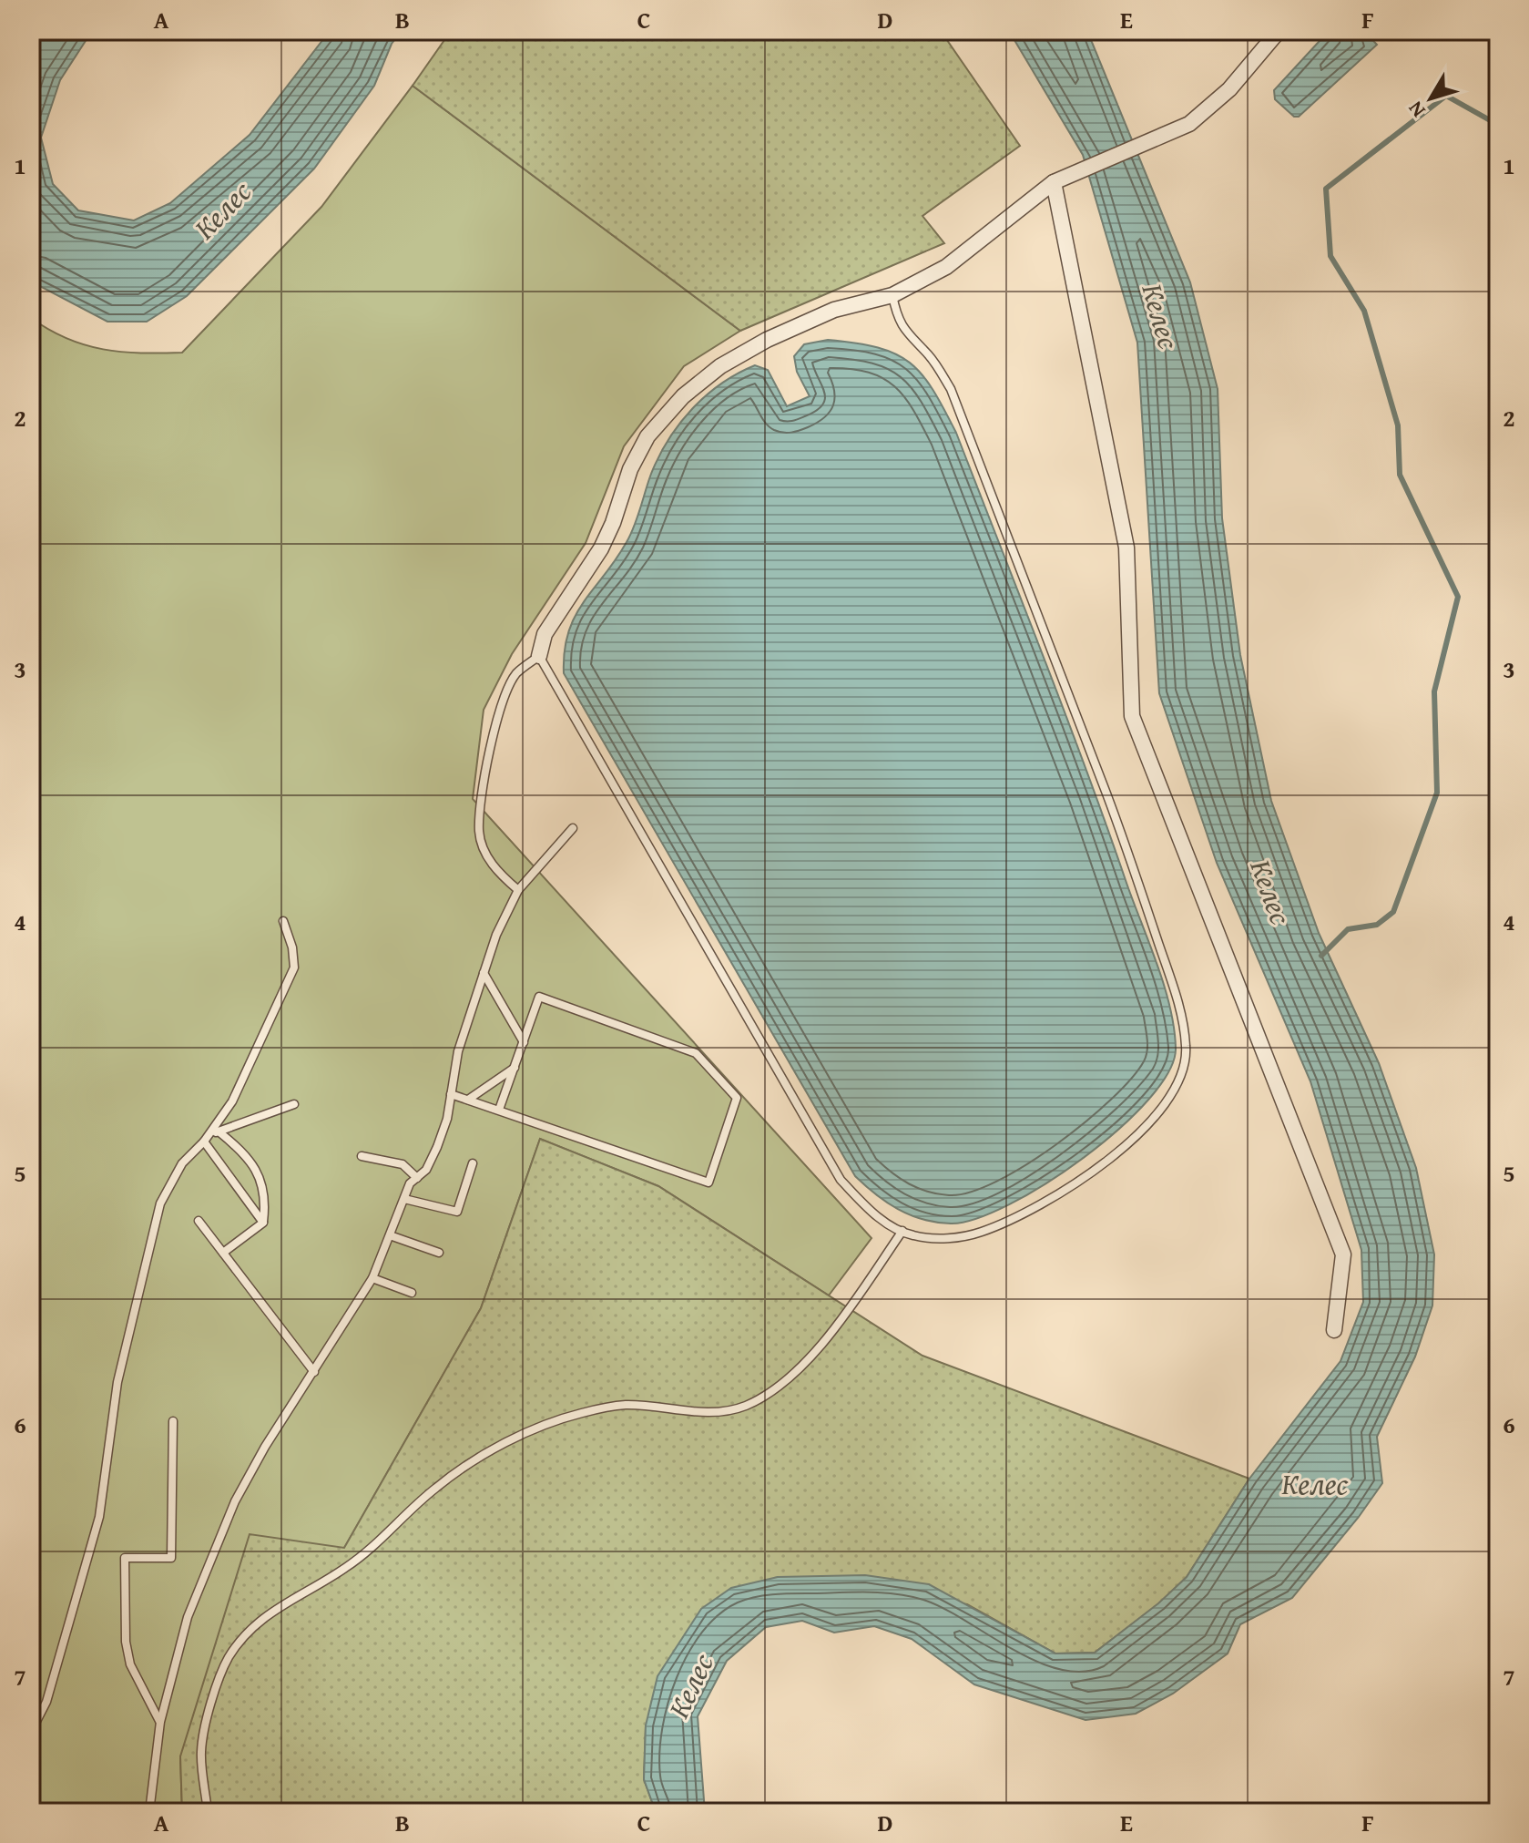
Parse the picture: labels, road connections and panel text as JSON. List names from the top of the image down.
{
  "water": ["Келес"],
  "north": "bottom left",
  "grid": {
    "columns": [
      "A",
      "B",
      "C",
      "D",
      "E",
      "F"
    ],
    "rows": [
      "1",
      "2",
      "3",
      "4",
      "5",
      "6",
      "7"
    ]
  }
}
